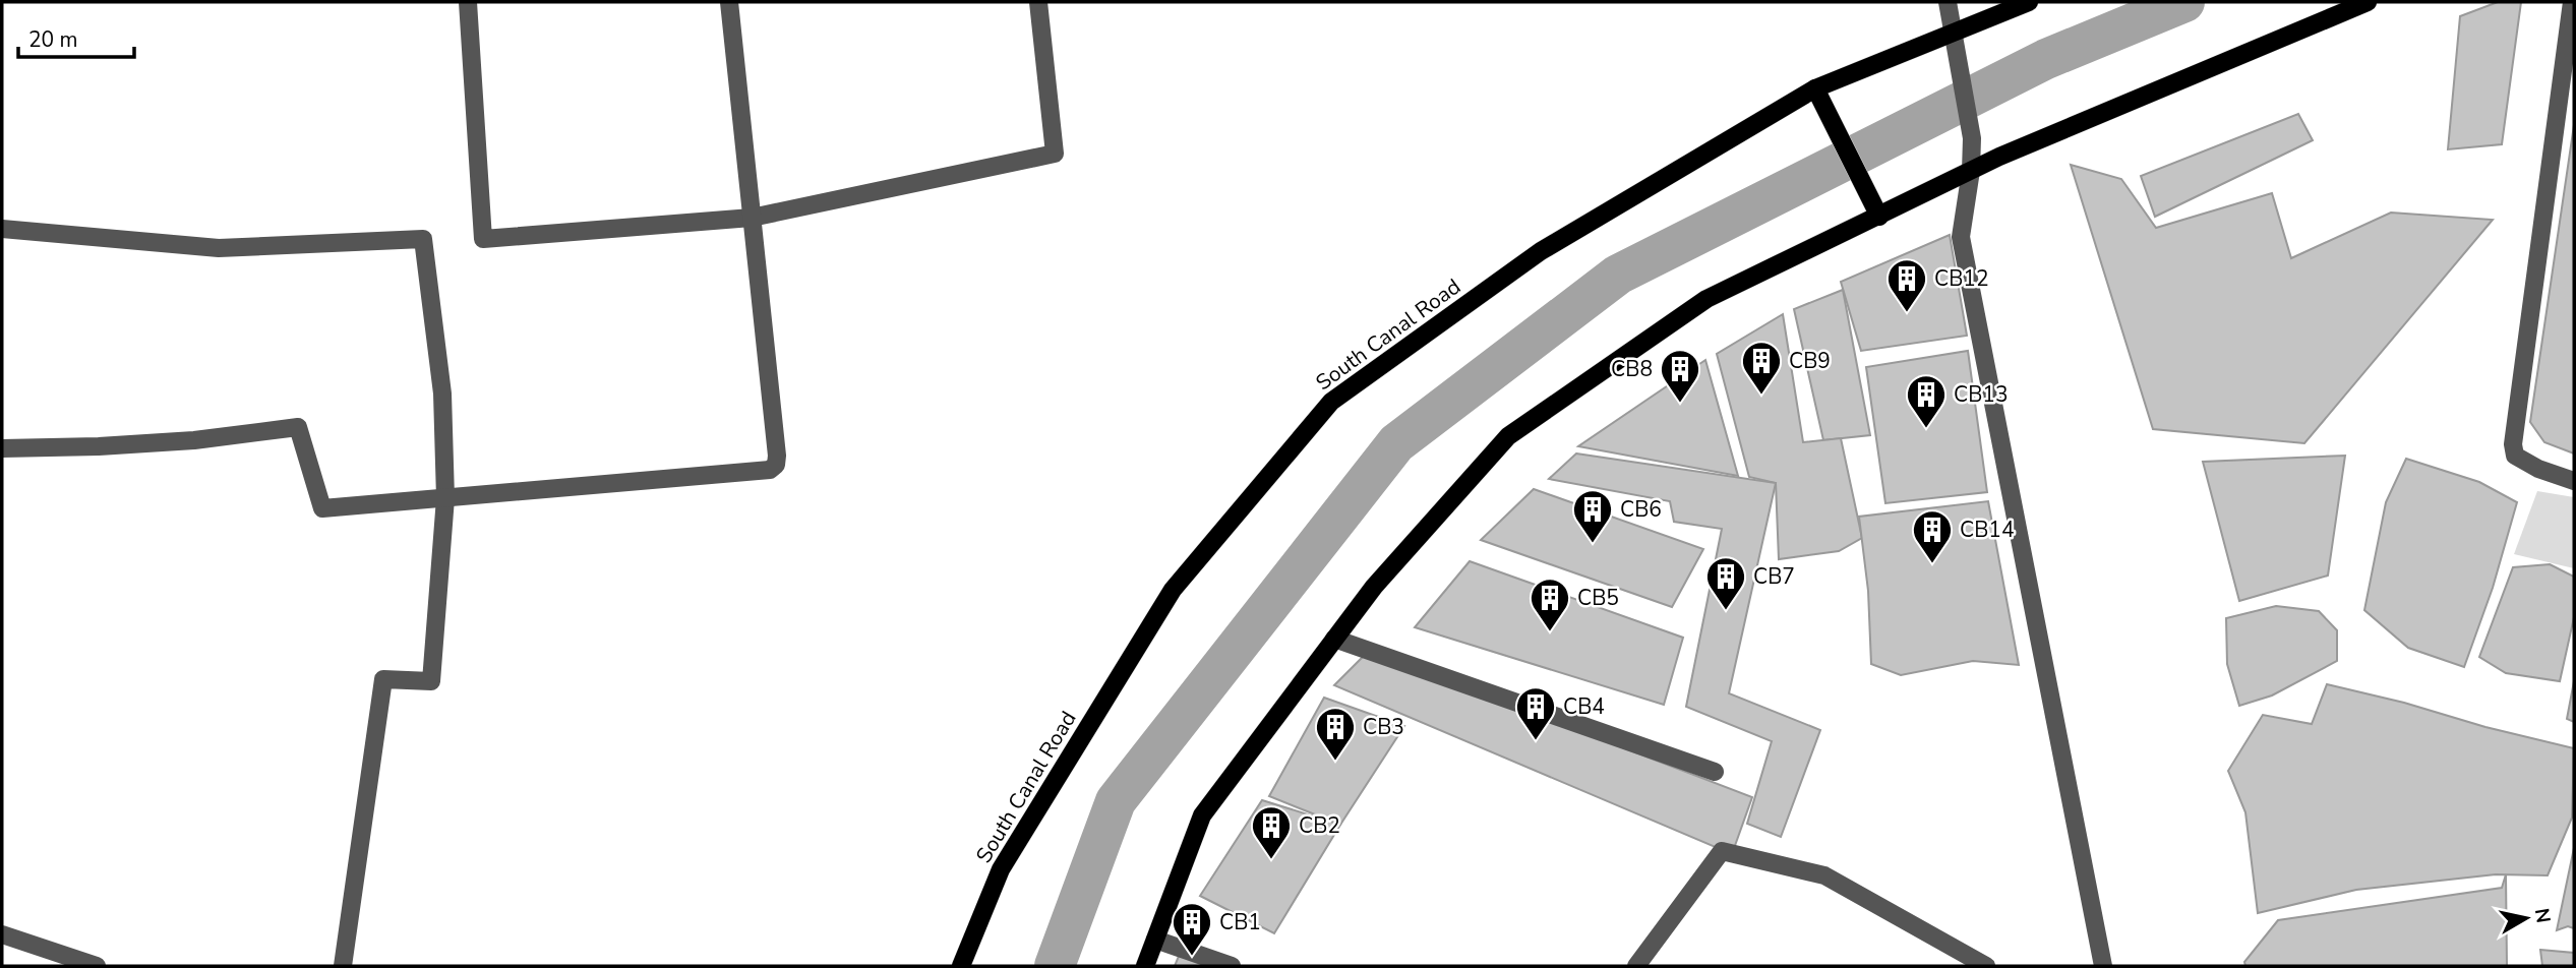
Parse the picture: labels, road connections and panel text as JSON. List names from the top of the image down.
{
  "streets": {
    "main road": ["South Canal Road"]
  },
  "places": {
    "building": [
      "CB12",
      "CB9",
      "CB8",
      "CB13",
      "CB6",
      "CB14",
      "CB7",
      "CB5",
      "CB4",
      "CB3",
      "CB2",
      "CB1"
    ]
  },
  "scale_bar": "20 m",
  "north": "right"
}
